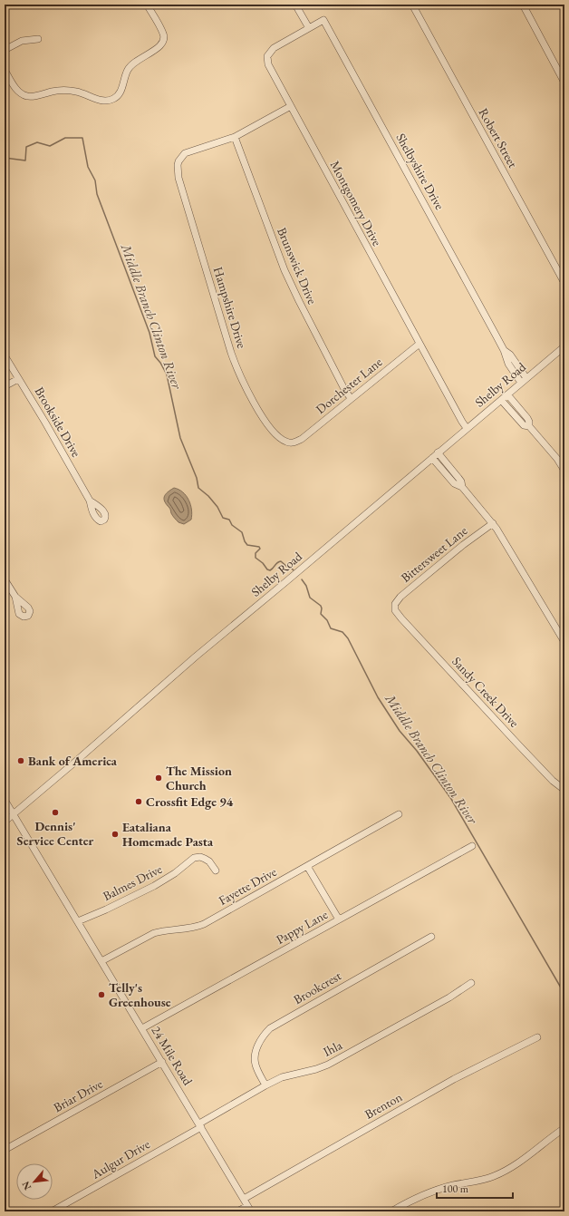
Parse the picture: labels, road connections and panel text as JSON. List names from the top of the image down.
{
  "streets": {
    "street": [
      "Robert Street",
      "Shelbyshire Drive",
      "Montgomery Drive",
      "Brunswick Drive",
      "Hampshire Drive",
      "Shelby Road",
      "Dorchester Lane",
      "Brookside Drive",
      "Bittersweet Lane",
      "Sandy Creek Drive",
      "Balmes Drive",
      "Fayette Drive",
      "Pappy Lane",
      "Brookcrest",
      "Ihla",
      "24 Mile Road",
      "Briar Drive",
      "Brenton",
      "Aulgur Drive"
    ]
  },
  "crossings": [
    ["Shelbyshire Drive", "Montgomery Drive"],
    ["Shelbyshire Drive", "Shelby Road"],
    ["Montgomery Drive", "Shelby Road"],
    ["Montgomery Drive", "Dorchester Lane"],
    ["Brunswick Drive", "Hampshire Drive"],
    ["Brunswick Drive", "Dorchester Lane"],
    ["Hampshire Drive", "Dorchester Lane"],
    ["Shelby Road", "24 Mile Road"],
    ["Bittersweet Lane", "Sandy Creek Drive"],
    ["Balmes Drive", "24 Mile Road"],
    ["Fayette Drive", "24 Mile Road"],
    ["Pappy Lane", "24 Mile Road"],
    ["Brookcrest", "Ihla"],
    ["Ihla", "24 Mile Road"],
    ["Ihla", "Aulgur Drive"],
    ["24 Mile Road", "Briar Drive"],
    ["24 Mile Road", "Brenton"],
    ["24 Mile Road", "Aulgur Drive"]
  ],
  "water": ["Middle Branch Clinton River"],
  "places": [
    "Bank of America",
    "The Mission Church",
    "Crossfit Edge 94",
    "Dennis' Service Center",
    "Eataliana Homemade Pasta",
    "Telly's Greenhouse"
  ],
  "scale_bar": "100 m",
  "north": "bottom left"
}
